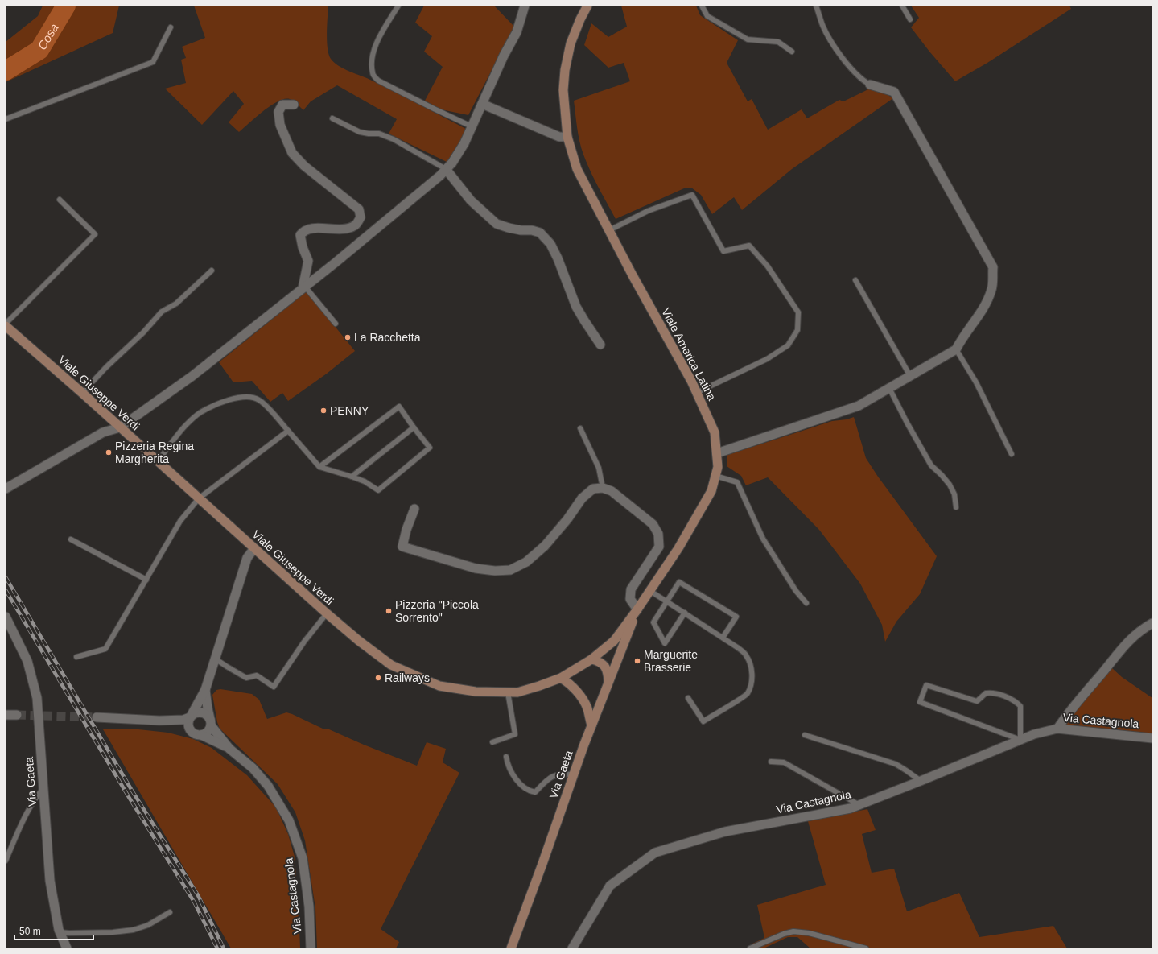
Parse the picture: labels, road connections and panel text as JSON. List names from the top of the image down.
{
  "streets": {
    "main road": ["Viale America Latina", "Viale Giuseppe Verdi", "Via Gaeta"],
    "street": ["Via Castagnola"]
  },
  "crossings": [
    ["Viale America Latina", "Viale Giuseppe Verdi"],
    ["Viale America Latina", "Via Gaeta"]
  ],
  "water": ["Cosa"],
  "places": [
    "La Racchetta",
    "PENNY",
    "Pizzeria Regina Margherita",
    "Pizzeria \"Piccola Sorrento\"",
    "Marguerite Brasserie",
    "Railways"
  ],
  "scale_bar": "50 m"
}
